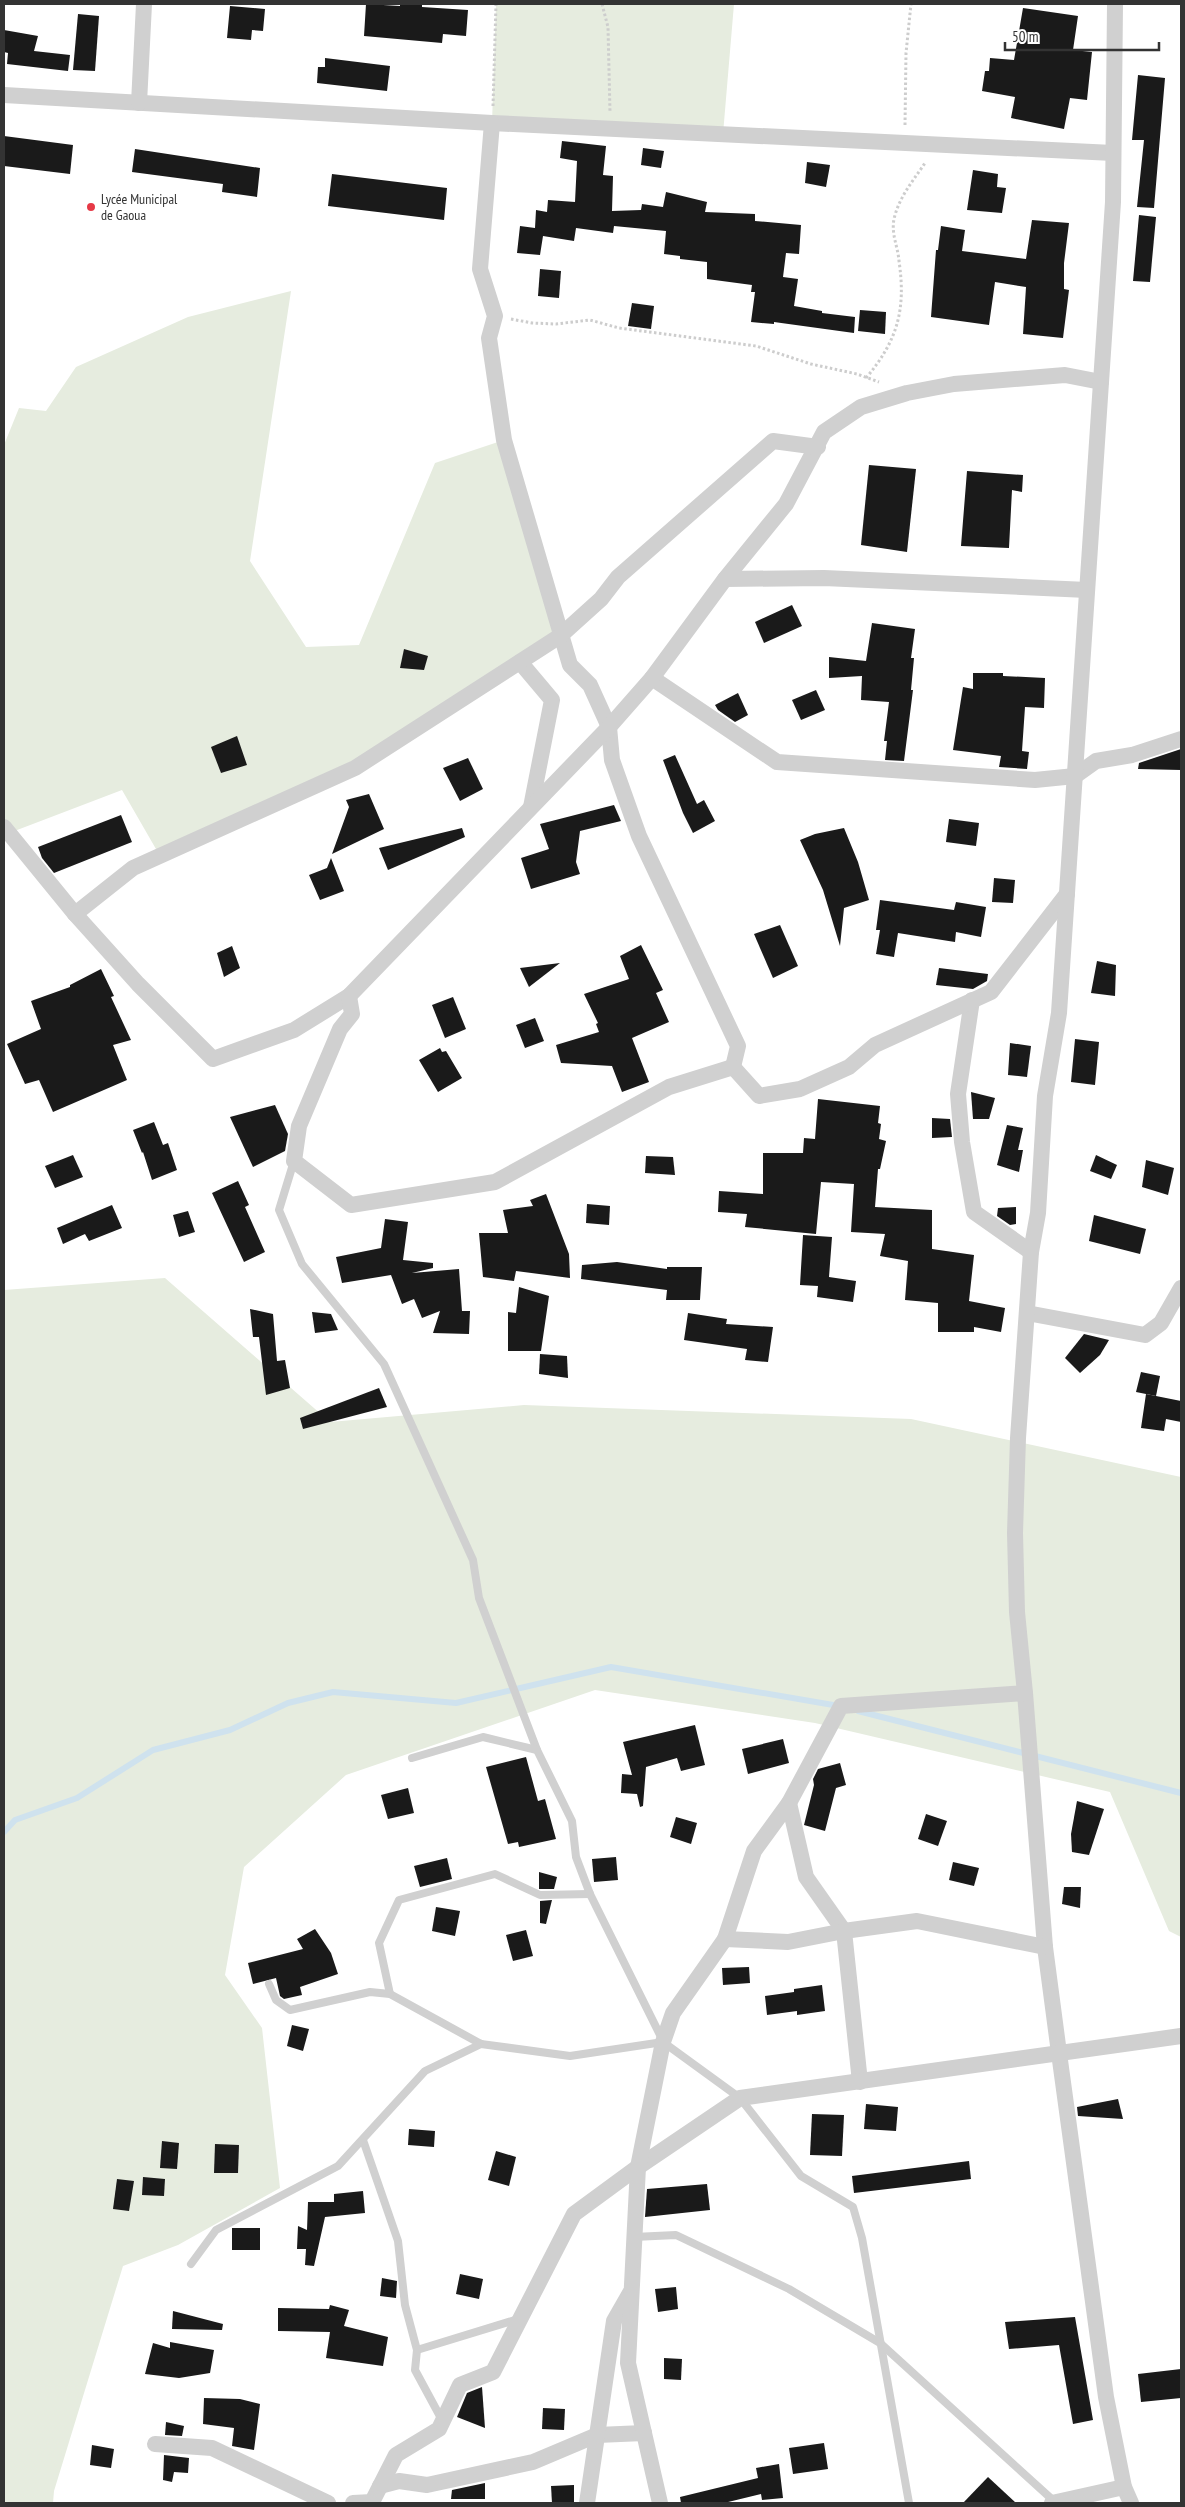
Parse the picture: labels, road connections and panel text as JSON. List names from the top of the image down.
{
  "places": ["Lycée Municipal de Gaoua"],
  "scale_bar": "50 m"
}
